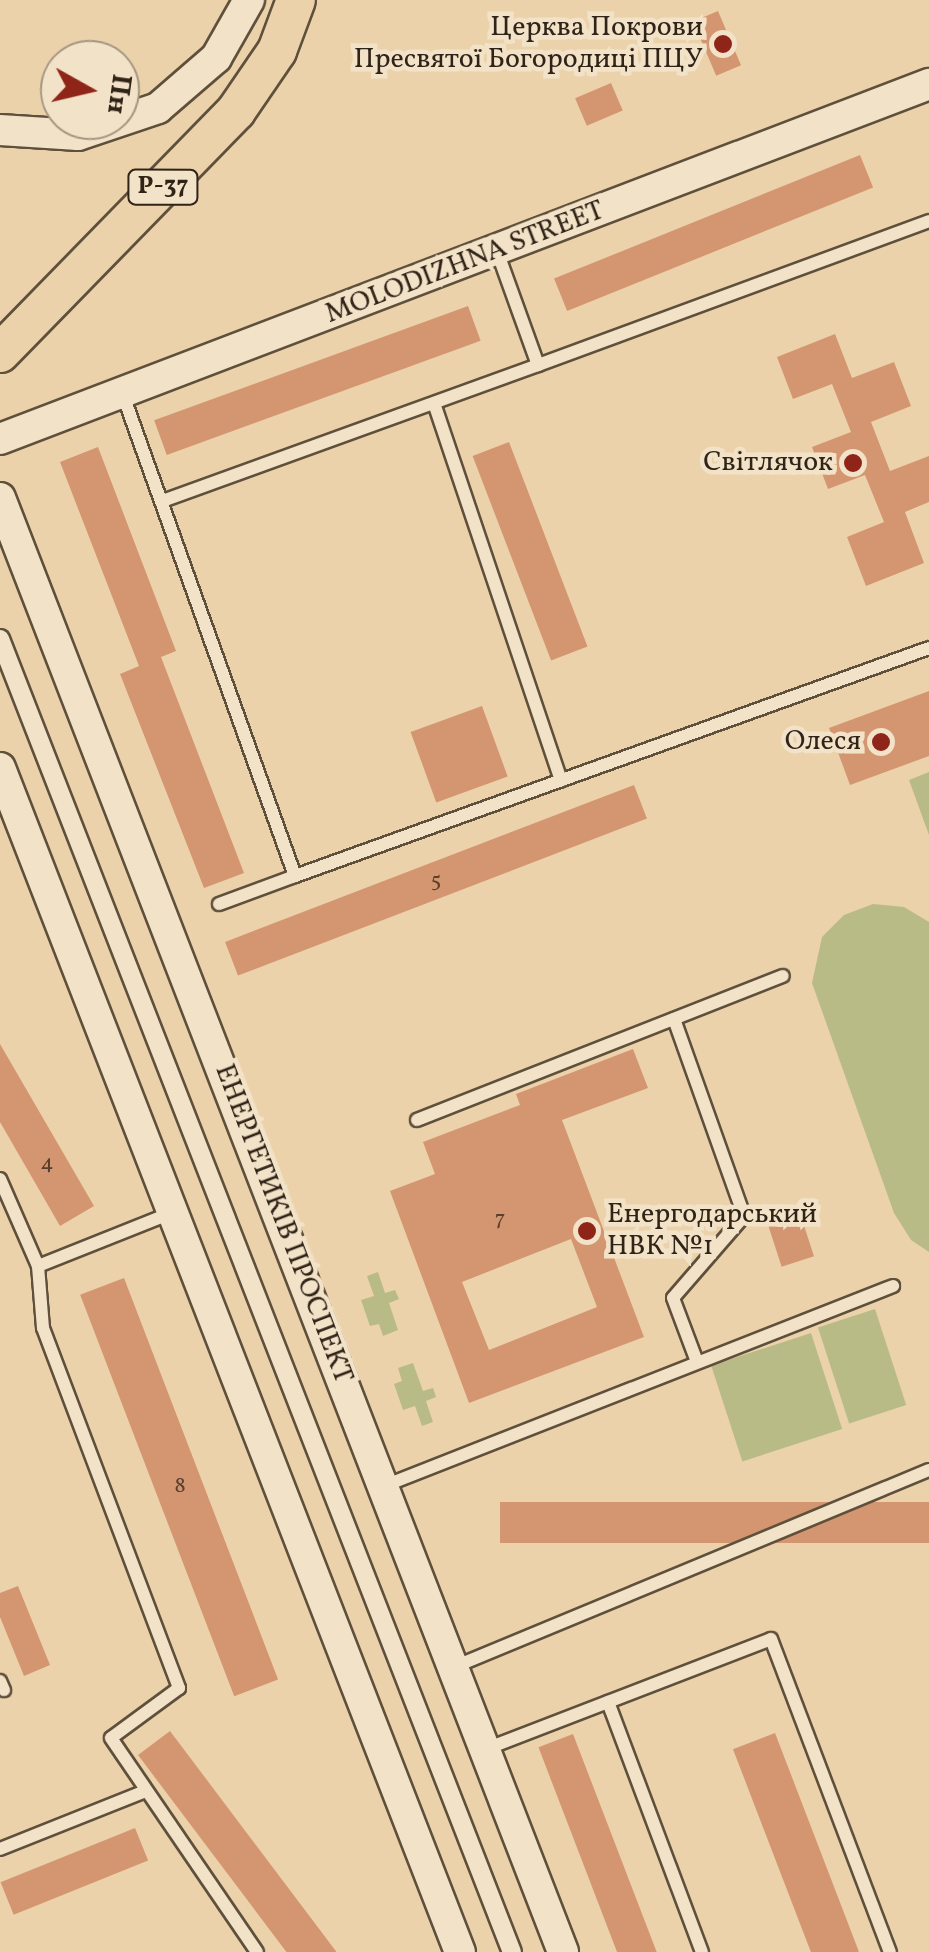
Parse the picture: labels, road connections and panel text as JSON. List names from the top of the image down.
{
  "streets": {
    "main road": ["Р-37"],
    "street": ["MOLODIZHNA STREET", "ЕНЕРГЕТИКІВ ПРОСПЕКТ"]
  },
  "places": [
    "Церква Покрови Пресвятої Богородиці ПЦУ",
    "Світлячок",
    "Олеся",
    "Енергодарський НВК №1"
  ],
  "house_numbers": [
    "5",
    "4",
    "7",
    "8"
  ],
  "north": "right"
}
